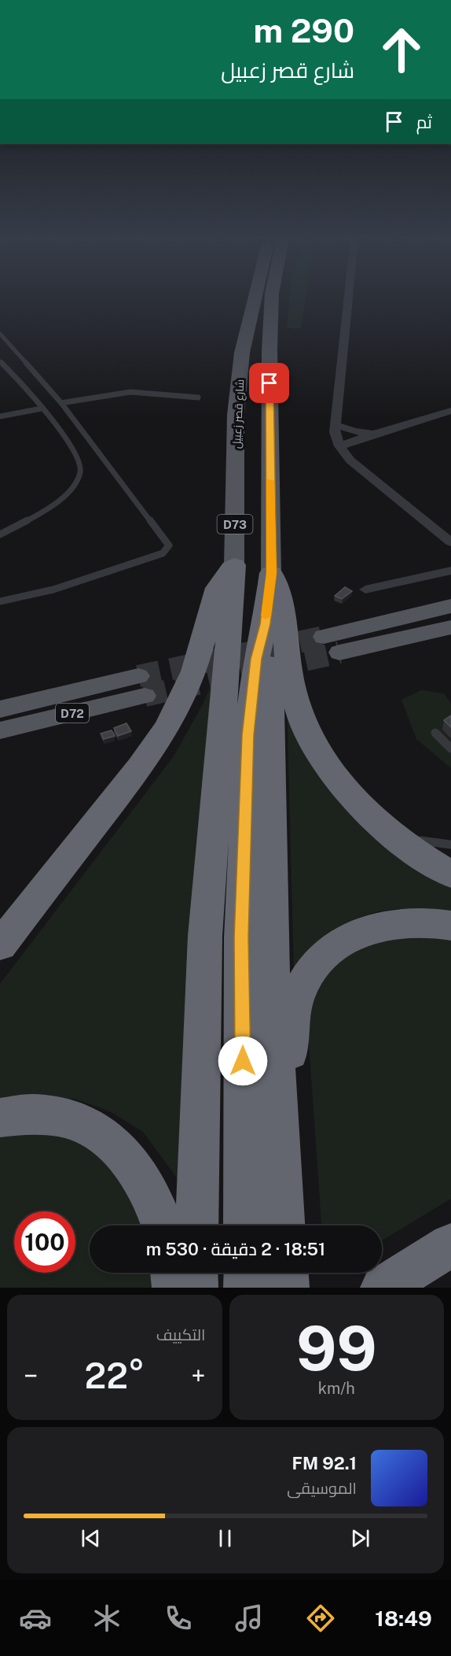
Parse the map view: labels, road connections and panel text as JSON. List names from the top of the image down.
{
  "streets": {
    "main road": ["شارع قصر زعبيل", "D73", "D72"]
  },
  "page": {
    "turn": ["290 m", "شارع قصر زعبيل"],
    "then": "ثم",
    "limit": "100",
    "trip": "18:51 · 2 دقيقة · 530 m",
    "tile": [
      ["99", "km/h"],
      "التكييف"
    ],
    "heat": ["−", "22°", "+"],
    "song": ["92.1 FM", "الموسيقى"],
    "tabs": "18:49"
  }
}
